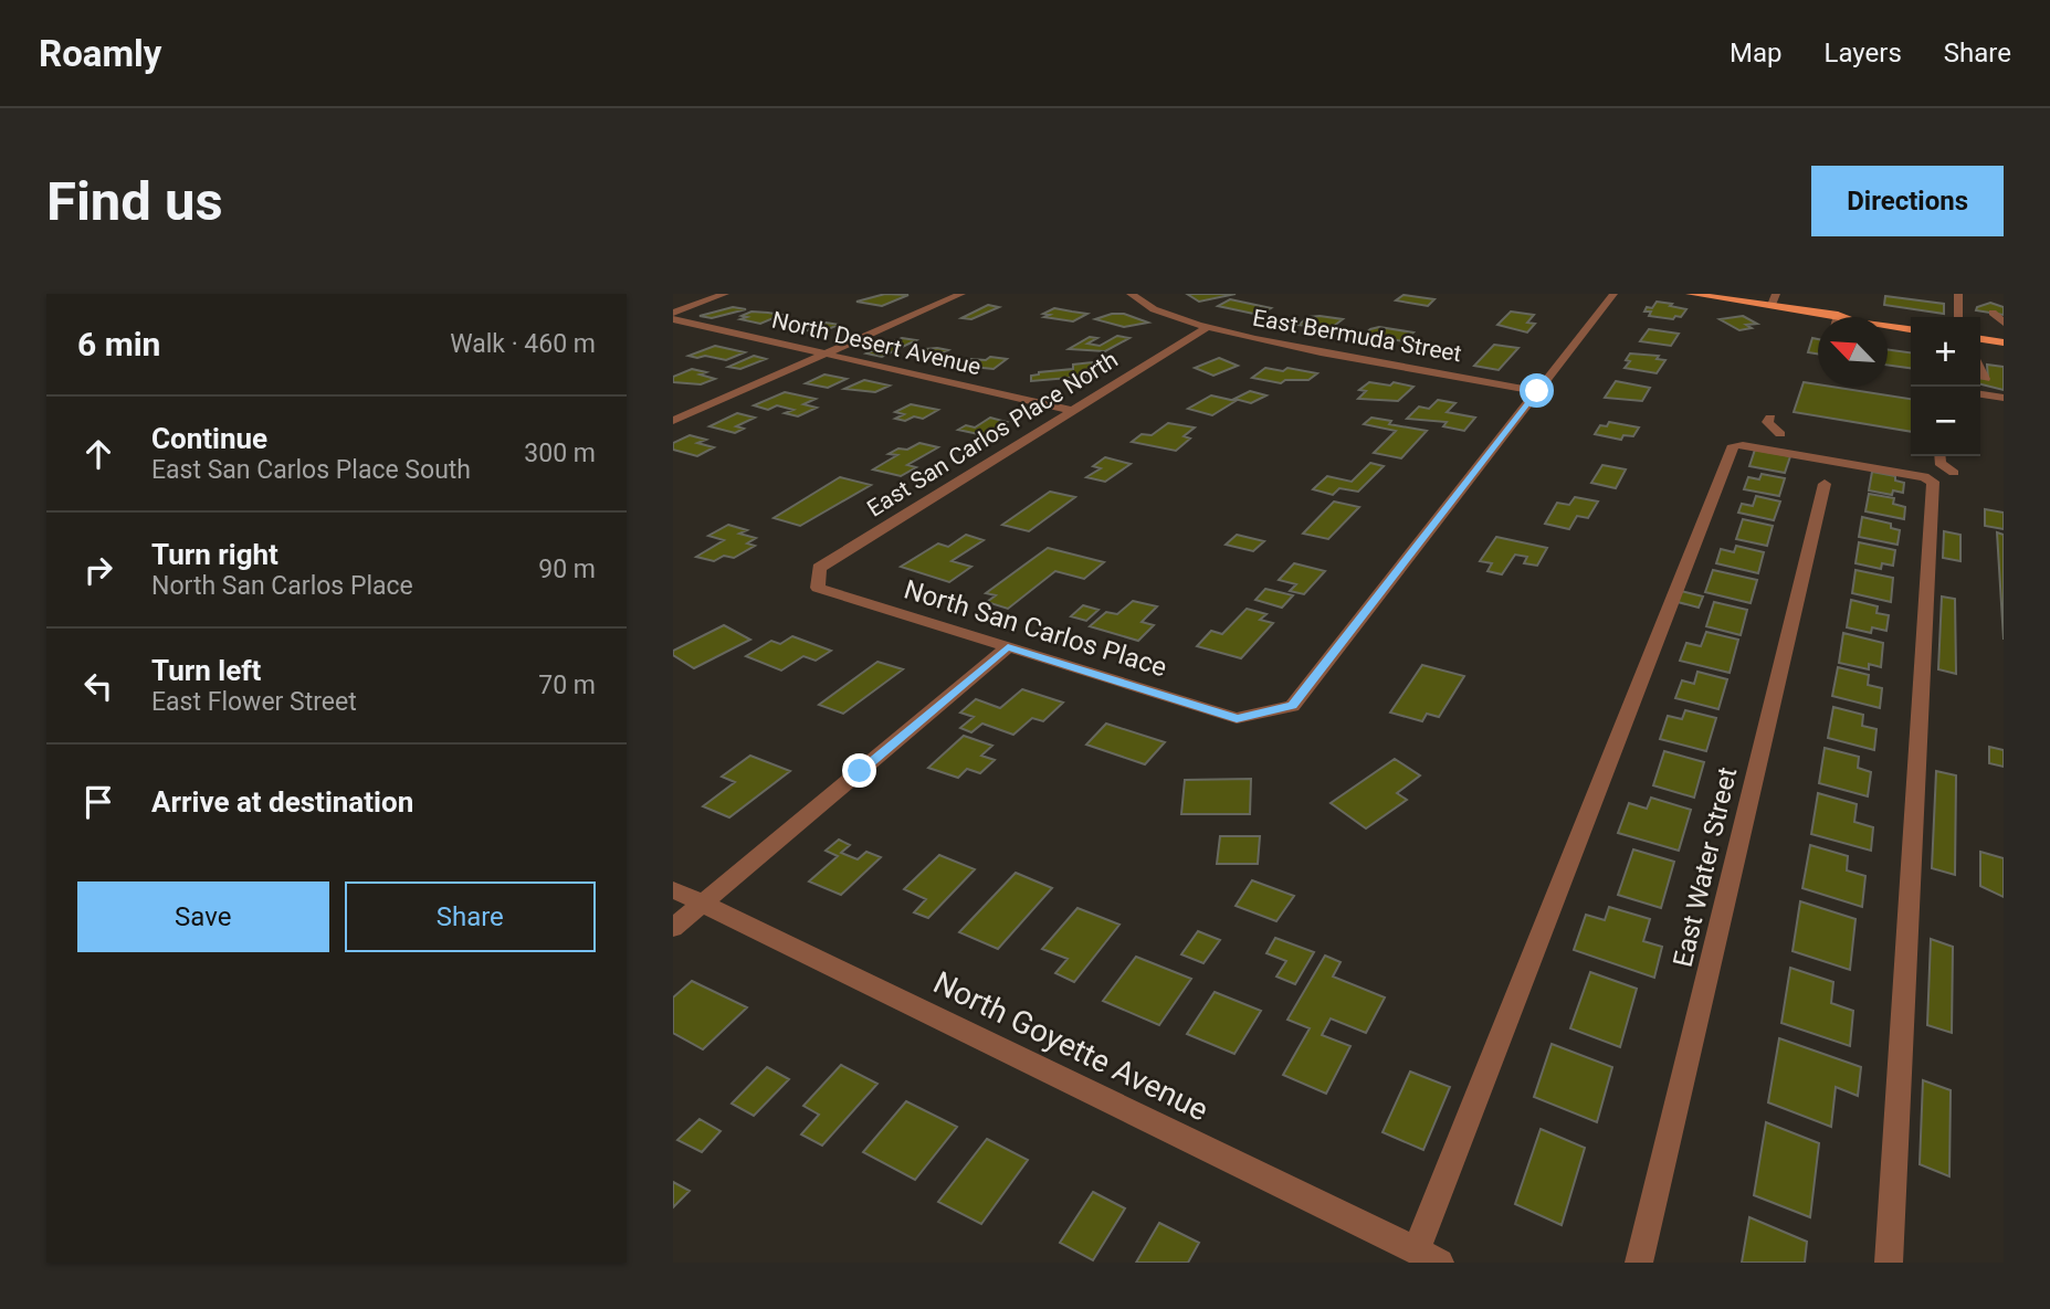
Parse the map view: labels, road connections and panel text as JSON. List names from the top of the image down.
{
  "streets": {
    "street": [
      "East Bermuda Street",
      "North Desert Avenue",
      "East San Carlos Place North",
      "North San Carlos Place",
      "East Water Street",
      "North Goyette Avenue"
    ]
  },
  "crossings": [
    ["East Bermuda Street", "East San Carlos Place North"],
    ["East Bermuda Street", "North San Carlos Place"],
    ["North Desert Avenue", "East San Carlos Place North"],
    ["East San Carlos Place North", "North San Carlos Place"]
  ],
  "north": "top left",
  "page": {
    "header": "Roamly",
    "nav": ["Map", "Layers", "Share"],
    "buttons": [
      "Directions",
      ["Save", "Share"]
    ],
    "title": "Find us",
    "heading": ["6 min", "Walk · 460 m"],
    "map_buttons": ["+", "−"],
    "list": [
      ["Continue", "East San Carlos Place South", "300 m"],
      ["Turn right", "North San Carlos Place", "90 m"],
      ["Turn left", "East Flower Street", "70 m"],
      "Arrive at destination"
    ]
  }
}
